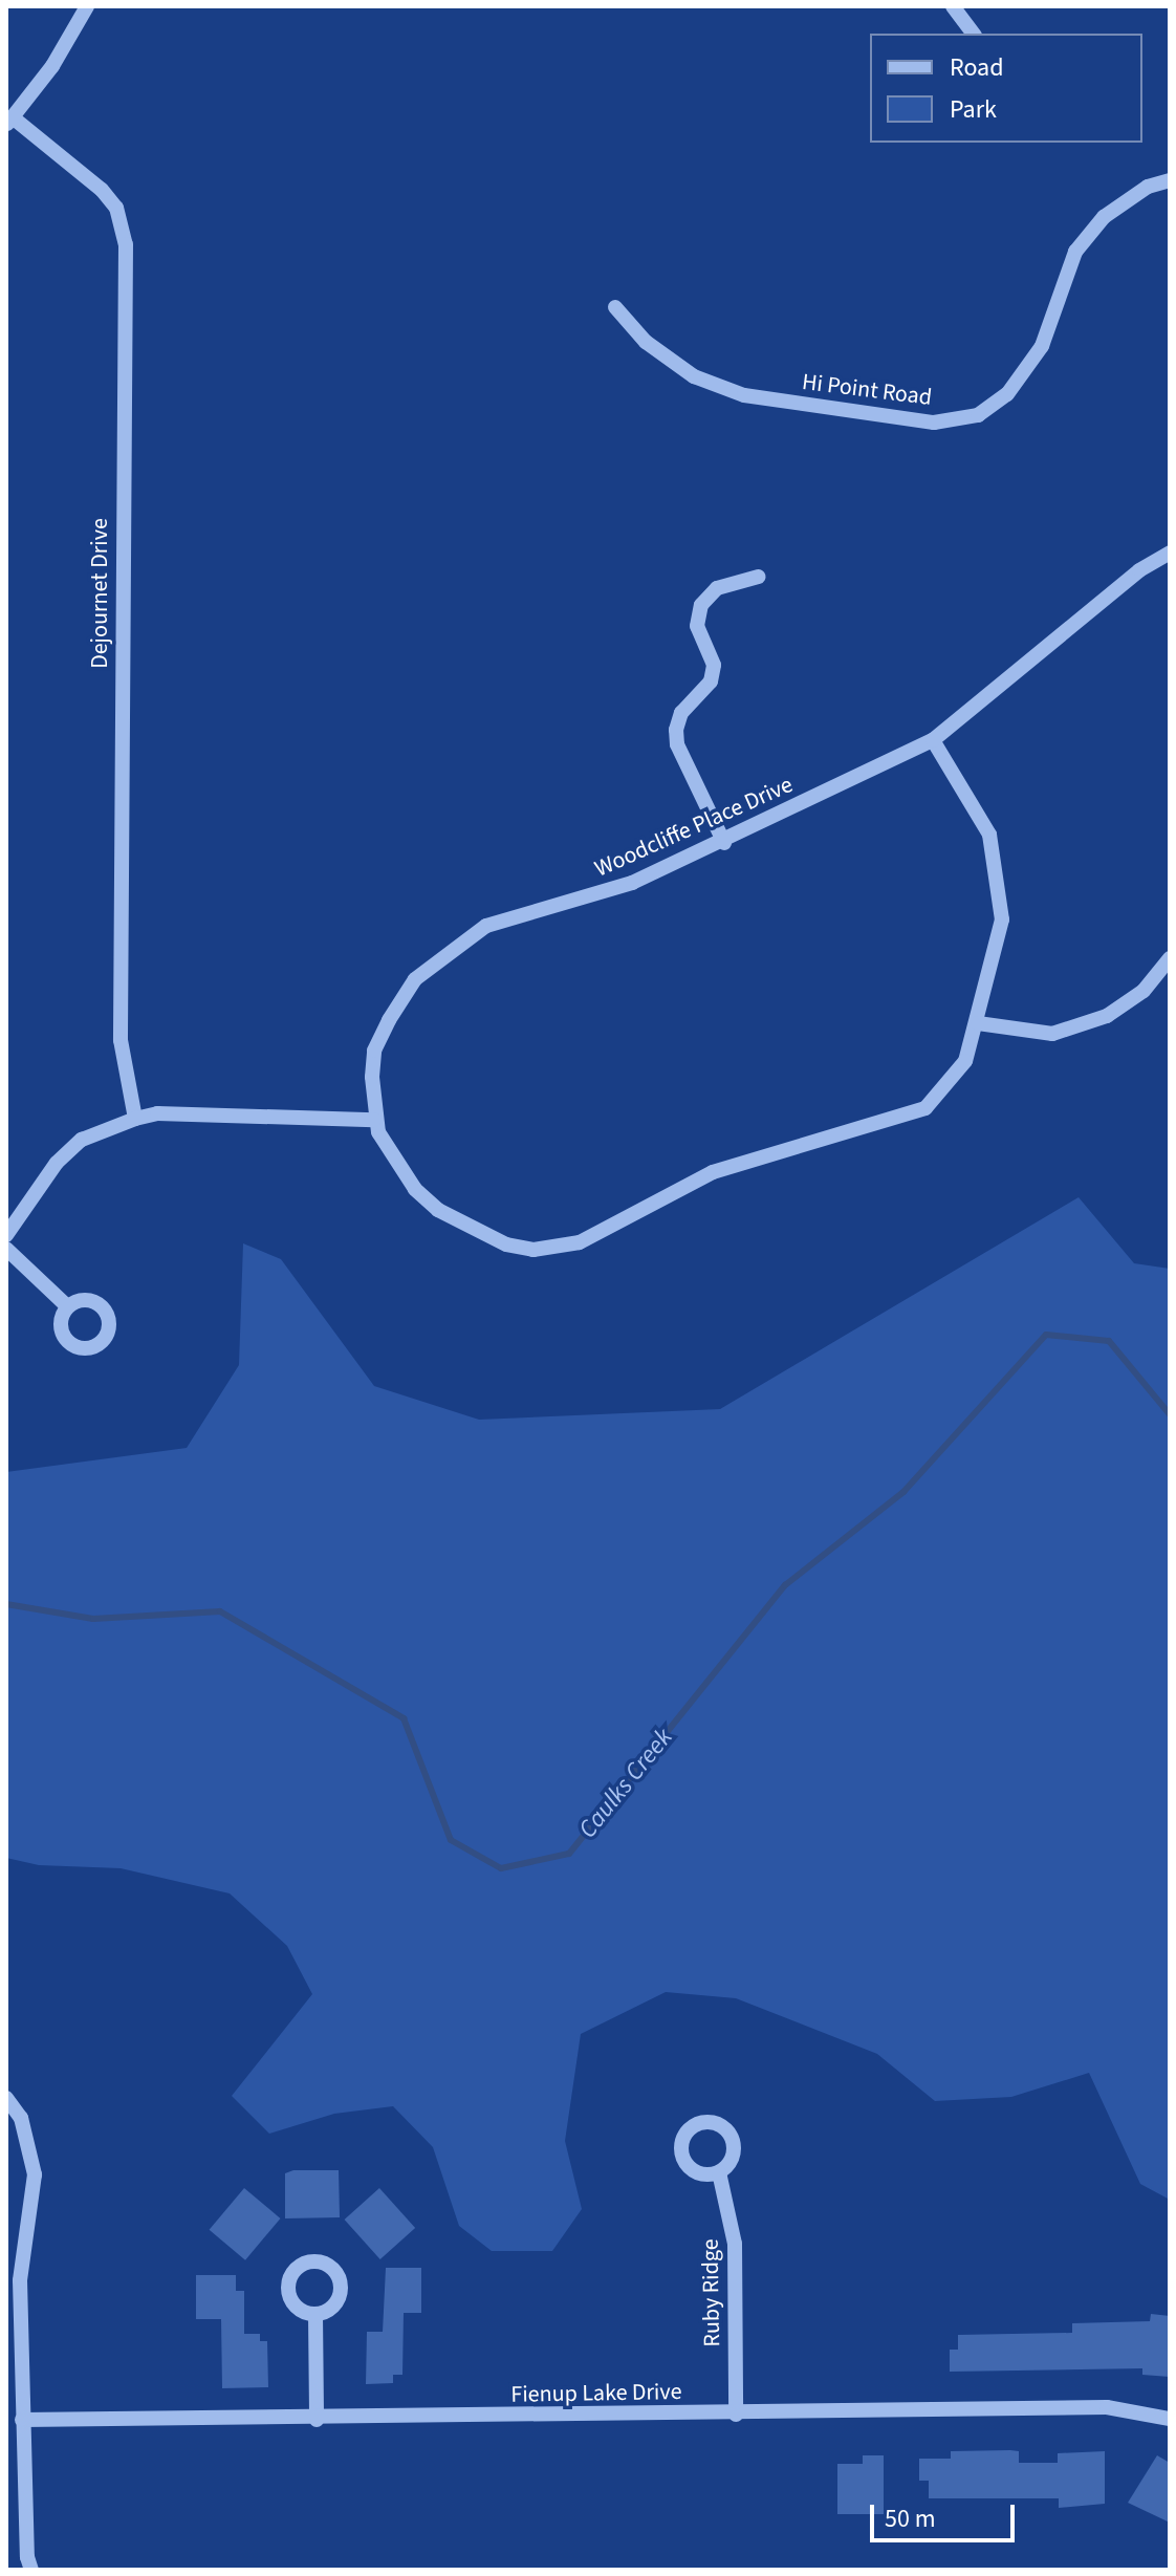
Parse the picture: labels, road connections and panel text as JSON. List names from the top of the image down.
{
  "streets": {
    "street": [
      "Hi Point Road",
      "Dejournet Drive",
      "Woodcliffe Place Drive",
      "Ruby Ridge",
      "Fienup Lake Drive"
    ]
  },
  "crossings": [
    ["Ruby Ridge", "Fienup Lake Drive"]
  ],
  "water": ["Caulks Creek"],
  "legend": ["Road", "Park"],
  "scale_bar": "50 m"
}
